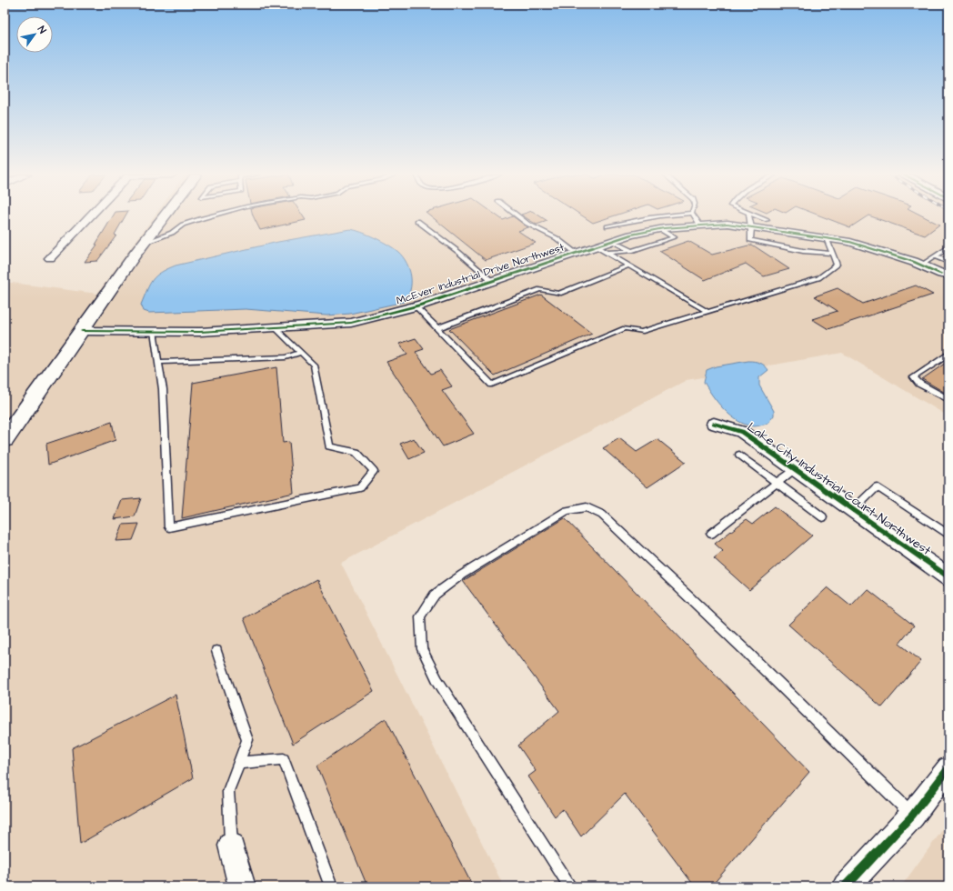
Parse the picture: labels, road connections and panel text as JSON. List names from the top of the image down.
{
  "streets": {
    "street": ["McEver Industrial Drive Northwest", "Lake City Industrial Court Northwest"]
  },
  "north": "top right"
}
